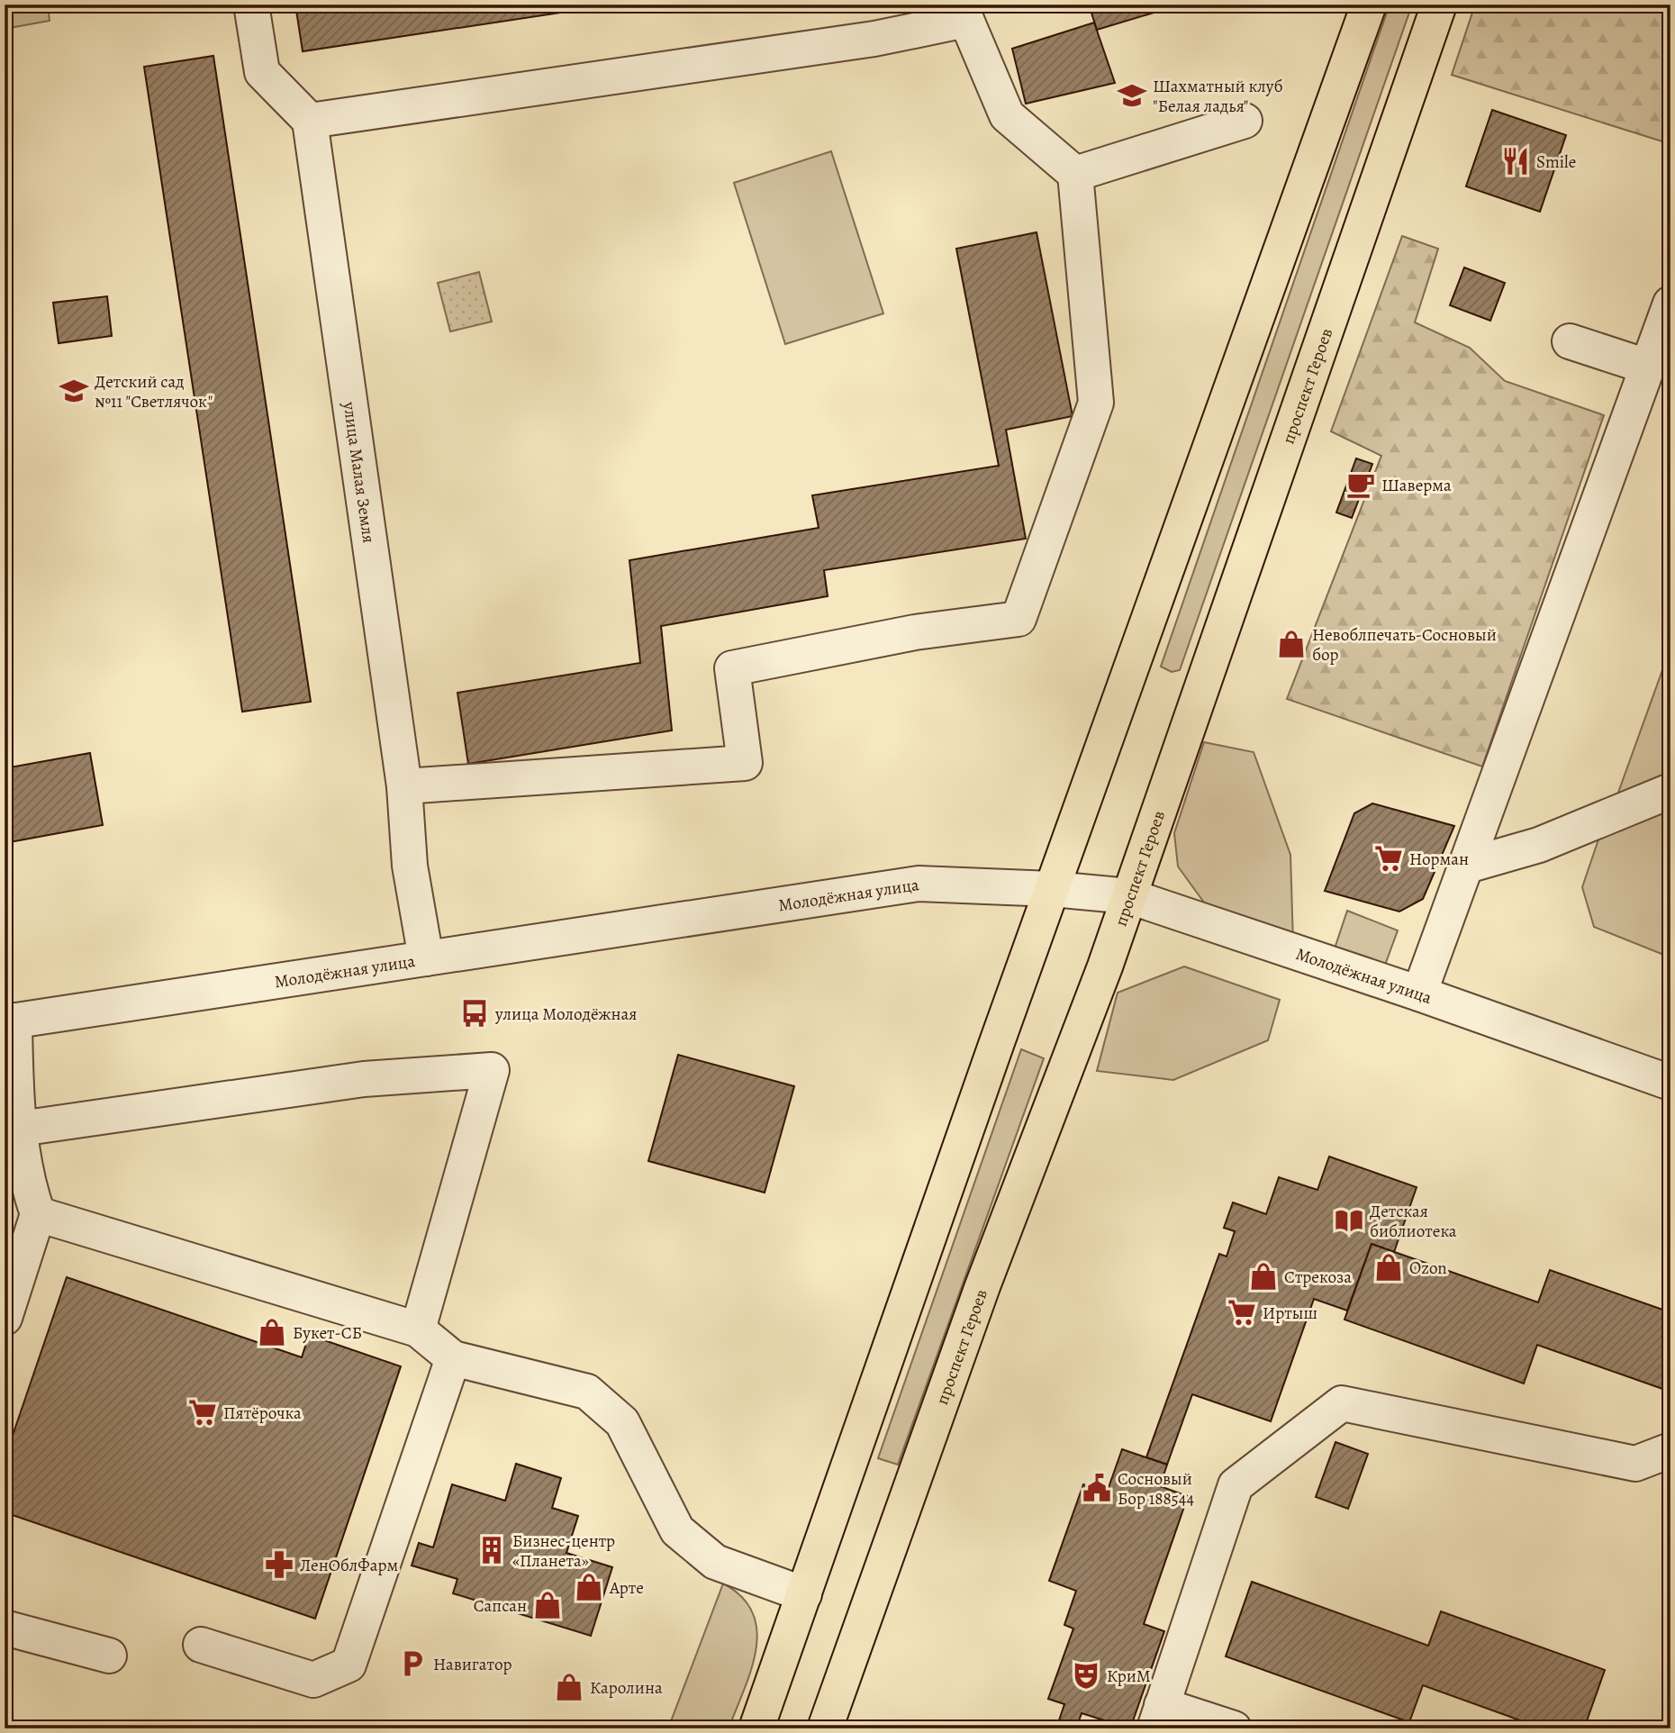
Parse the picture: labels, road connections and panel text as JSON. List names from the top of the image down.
{
  "streets": {
    "main road": ["проспект Героев"],
    "street": ["улица Малая Земля", "Молодёжная улица"]
  },
  "crossings": [
    ["проспект Героев", "Молодёжная улица"],
    ["улица Малая Земля", "Молодёжная улица"]
  ],
  "places": {
    "school or university": ["Шахматный клуб \"Белая ладья\"", "Детский сад №11 \"Светлячок\""],
    "restaurant": ["Smile"],
    "cafe": ["Шаверма"],
    "shop": [
      "Невоблпечать-Сосновый бор",
      "Ozon",
      "Стрекоза",
      "Букет-СБ",
      "Арте",
      "Сапсан",
      "Каролина"
    ],
    "supermarket": ["Норман", "Иртыш", "Пятёрочка"],
    "bus stop": ["улица Молодёжная"],
    "library": ["Детская библиотека"],
    "public building": ["Сосновый Бор 188544"],
    "building": ["Бизнес-центр «Планета»"],
    "pharmacy": ["ЛенОблФарм"],
    "parking": ["Навигатор"],
    "theatre": ["КриМ"]
  }
}
